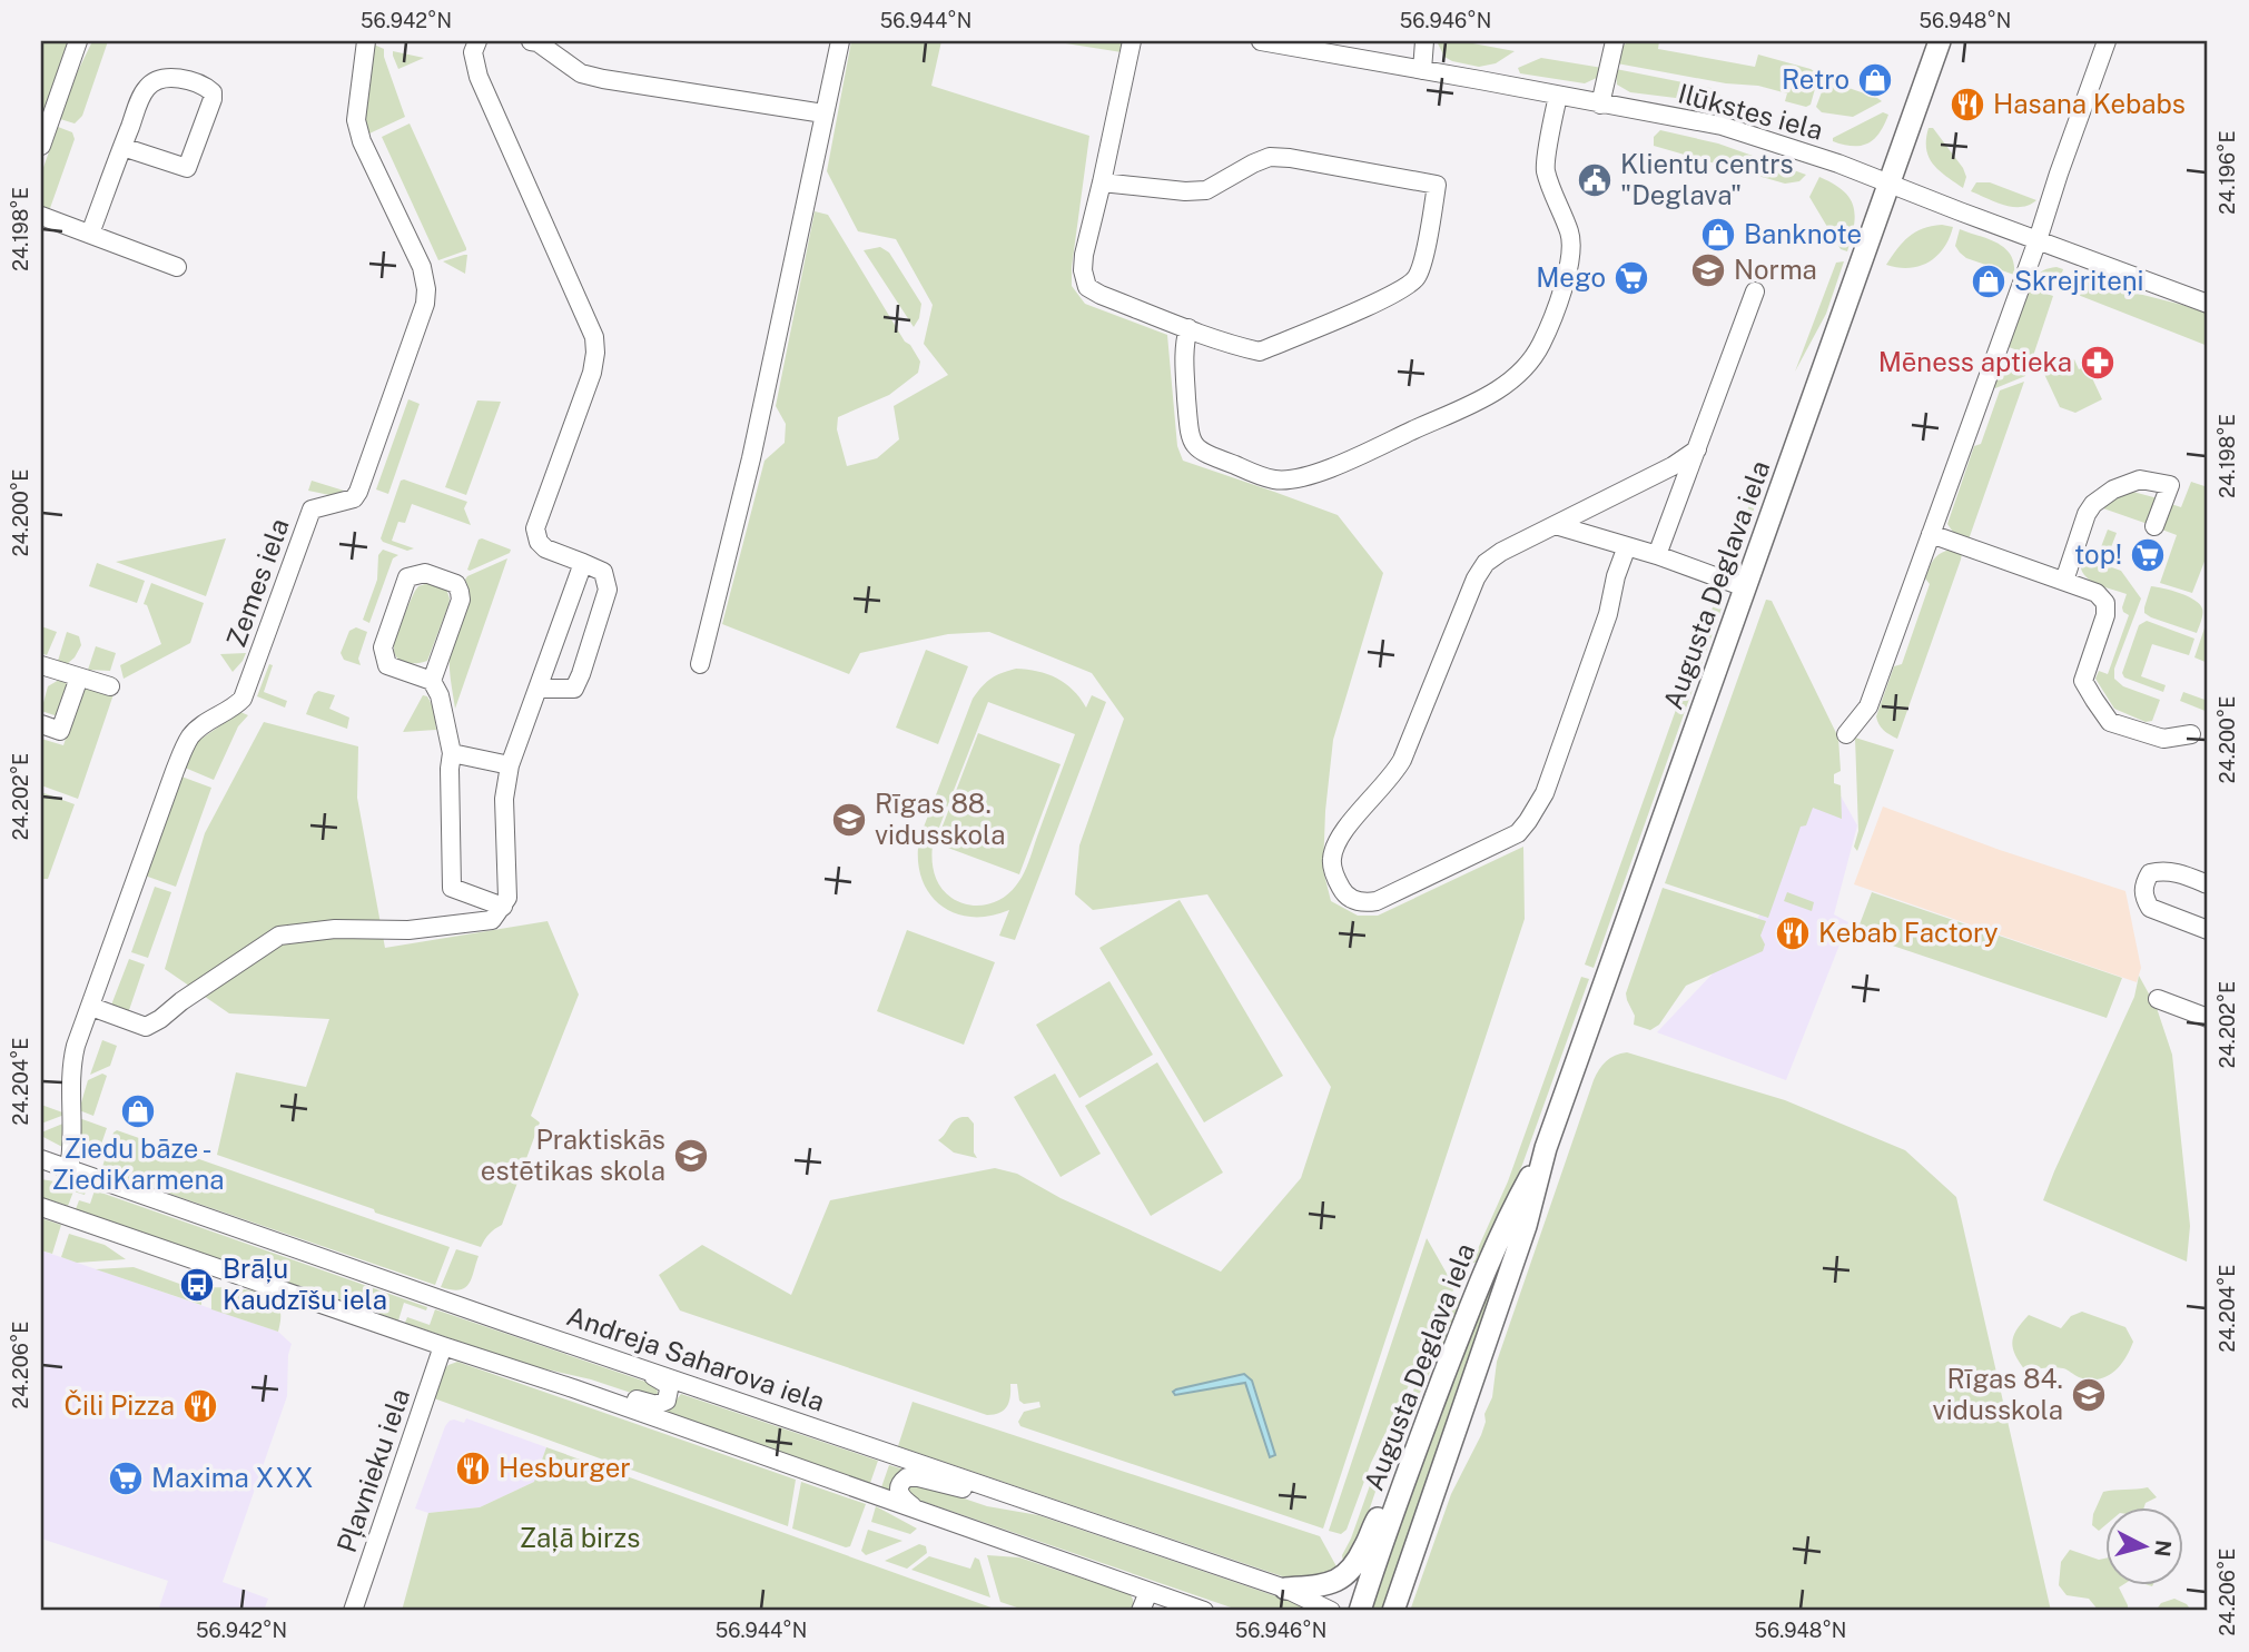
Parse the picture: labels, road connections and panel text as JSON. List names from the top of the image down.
{
  "streets": {
    "main road": ["Augusta Deglava iela"],
    "street": [
      "Ilūkstes iela",
      "Zemes iela",
      "Andreja Saharova iela",
      "Pļavnieku iela"
    ]
  },
  "crossings": [
    ["Ilūkstes iela", "Augusta Deglava iela"],
    ["Zemes iela", "Andreja Saharova iela"]
  ],
  "parks": ["Zaļā birzs"],
  "places": {
    "shop": [
      "Retro",
      "Banknote",
      "Skrejriteņi",
      "Ziedu bāze - ZiediKarmena"
    ],
    "restaurant": [
      "Hasana Kebabs",
      "Kebab Factory",
      "Čili Pizza",
      "Hesburger"
    ],
    "public building": ["Klientu centrs \"Deglava\""],
    "school or university": [
      "Norma",
      "Rīgas 88. vidusskola",
      "Praktiskās estētikas skola",
      "Rīgas 84. vidusskola"
    ],
    "supermarket": ["Mego", "top!", "Maxima XXX"],
    "pharmacy": ["Mēness aptieka"],
    "bus stop": ["Brāļu Kaudzīšu iela"]
  },
  "north": "right",
  "coordinates": [
    "56.942°N",
    "56.944°N",
    "56.946°N",
    "56.948°N",
    "24.196°E",
    "24.198°E",
    "24.200°E",
    "24.202°E",
    "24.204°E",
    "24.206°E"
  ]
}
